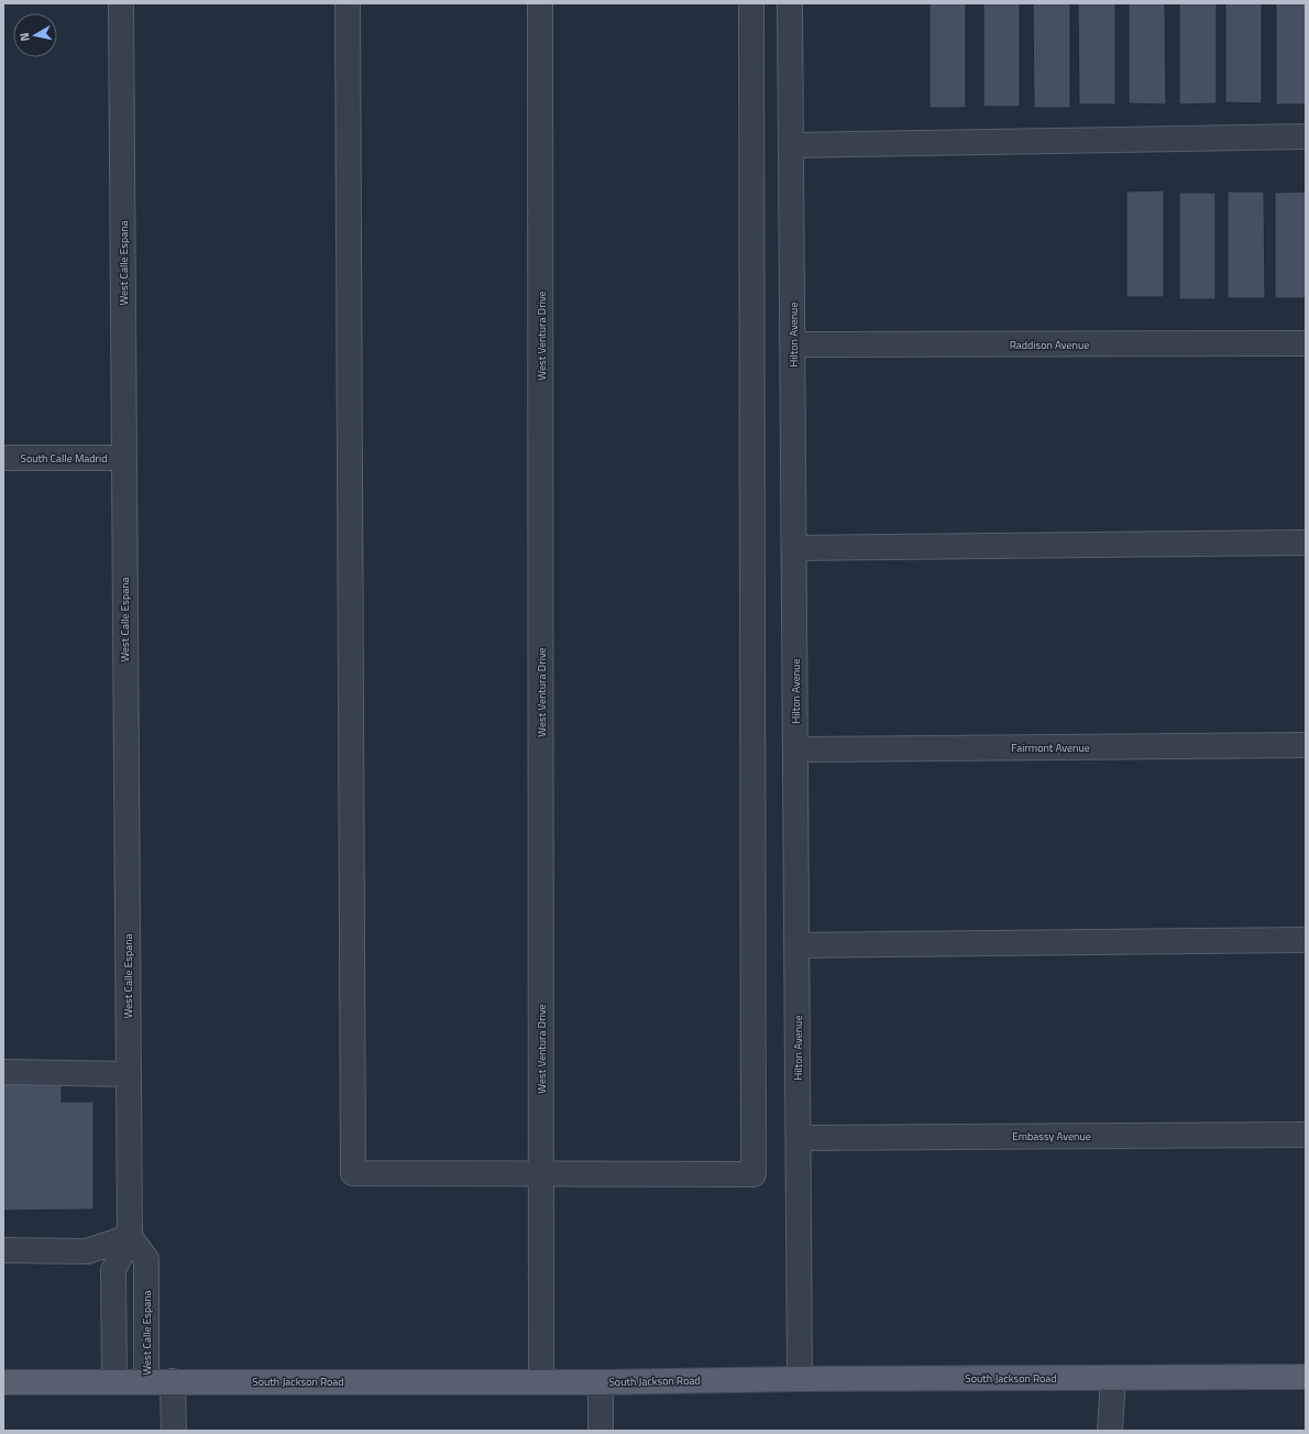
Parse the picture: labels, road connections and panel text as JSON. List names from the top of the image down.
{
  "streets": {
    "main road": ["South Jackson Road"],
    "street": [
      "West Calle Espana",
      "Hilton Avenue",
      "West Ventura Drive",
      "Raddison Avenue",
      "South Calle Madrid",
      "Fairmont Avenue",
      "Embassy Avenue"
    ]
  },
  "crossings": [
    ["West Calle Espana", "South Calle Madrid"],
    ["West Calle Espana", "South Jackson Road"],
    ["Hilton Avenue", "Raddison Avenue"],
    ["Hilton Avenue", "Fairmont Avenue"],
    ["Hilton Avenue", "Embassy Avenue"],
    ["Hilton Avenue", "South Jackson Road"],
    ["West Ventura Drive", "South Jackson Road"]
  ],
  "north": "left"
}
